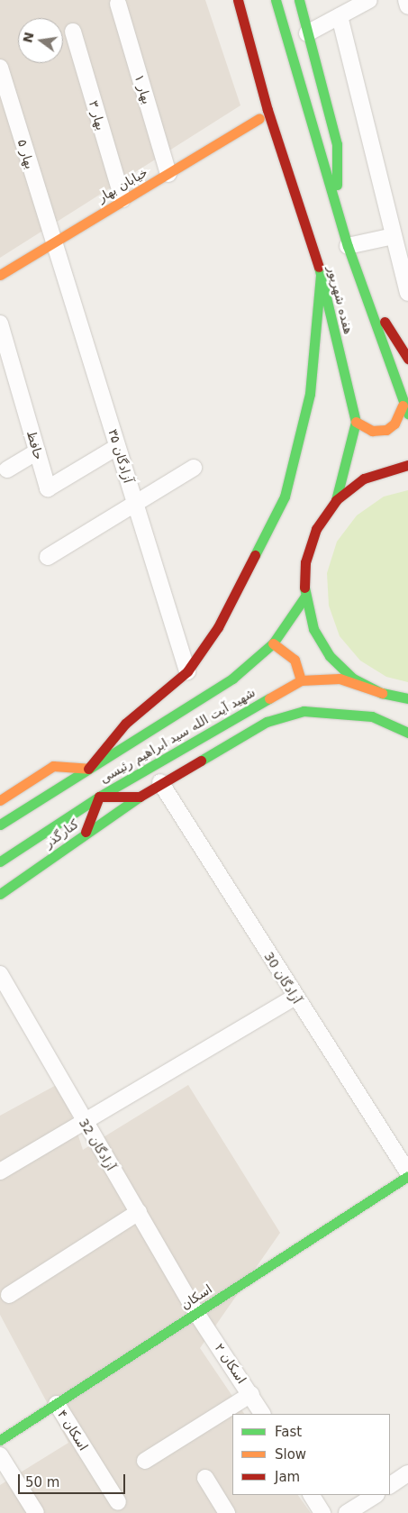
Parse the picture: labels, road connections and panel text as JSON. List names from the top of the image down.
{
  "streets": {
    "main road": [
      "خیابان بهار",
      "هفده شهریور",
      "شهید آیت الله سید ابراهیم رئیسی",
      "کنارگذر",
      "اسکان"
    ],
    "street": [
      "بهار ۱",
      "بهار ۳",
      "بهار ۵",
      "حافظ",
      "آزادگان ۳۵",
      "آزادگان 30",
      "آزادگان 32",
      "اسکان ۲",
      "اسکان ۴"
    ]
  },
  "crossings": [
    ["بهار ۱", "خیابان بهار"],
    ["بهار ۳", "خیابان بهار"],
    ["بهار ۵", "خیابان بهار"],
    ["بهار ۵", "آزادگان ۳۵"],
    ["خیابان بهار", "آزادگان ۳۵"],
    ["حافظ", "آزادگان ۳۵"],
    ["کنارگذر", "آزادگان 30"],
    ["آزادگان 32", "اسکان"],
    ["آزادگان 32", "اسکان ۲"],
    ["اسکان", "اسکان ۲"],
    ["اسکان", "اسکان ۴"]
  ],
  "legend": ["Fast", "Slow", "Jam"],
  "scale_bar": "50 m",
  "north": "left"
}
